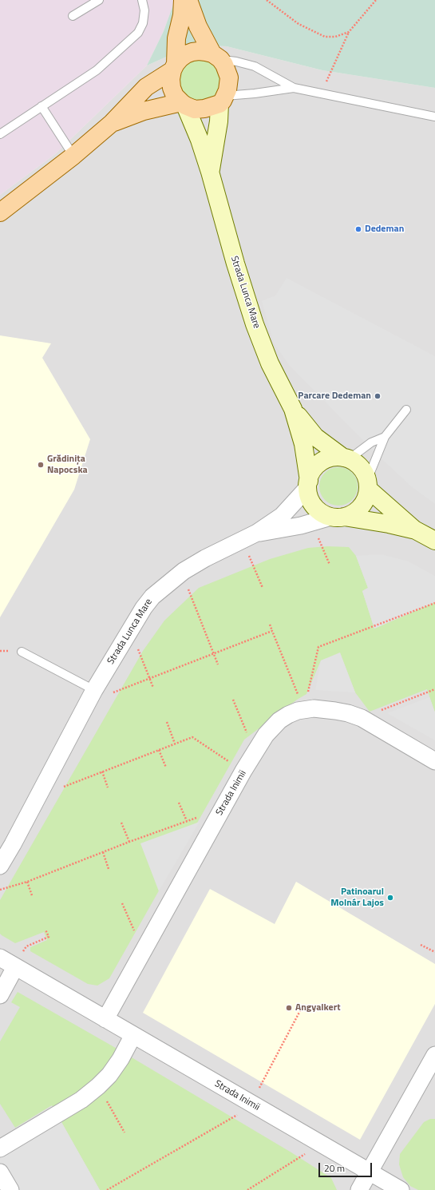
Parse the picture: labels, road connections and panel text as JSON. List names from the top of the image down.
{
  "streets": {
    "main road": ["Strada Lunca Mare"],
    "street": ["Strada Inimii"]
  },
  "places": [
    "Dedeman",
    "Parcare Dedeman",
    "Grădiniţa Napocska",
    "Patinoarul Molnár Lajos",
    "Angyalkert"
  ],
  "scale_bar": "20 m"
}
